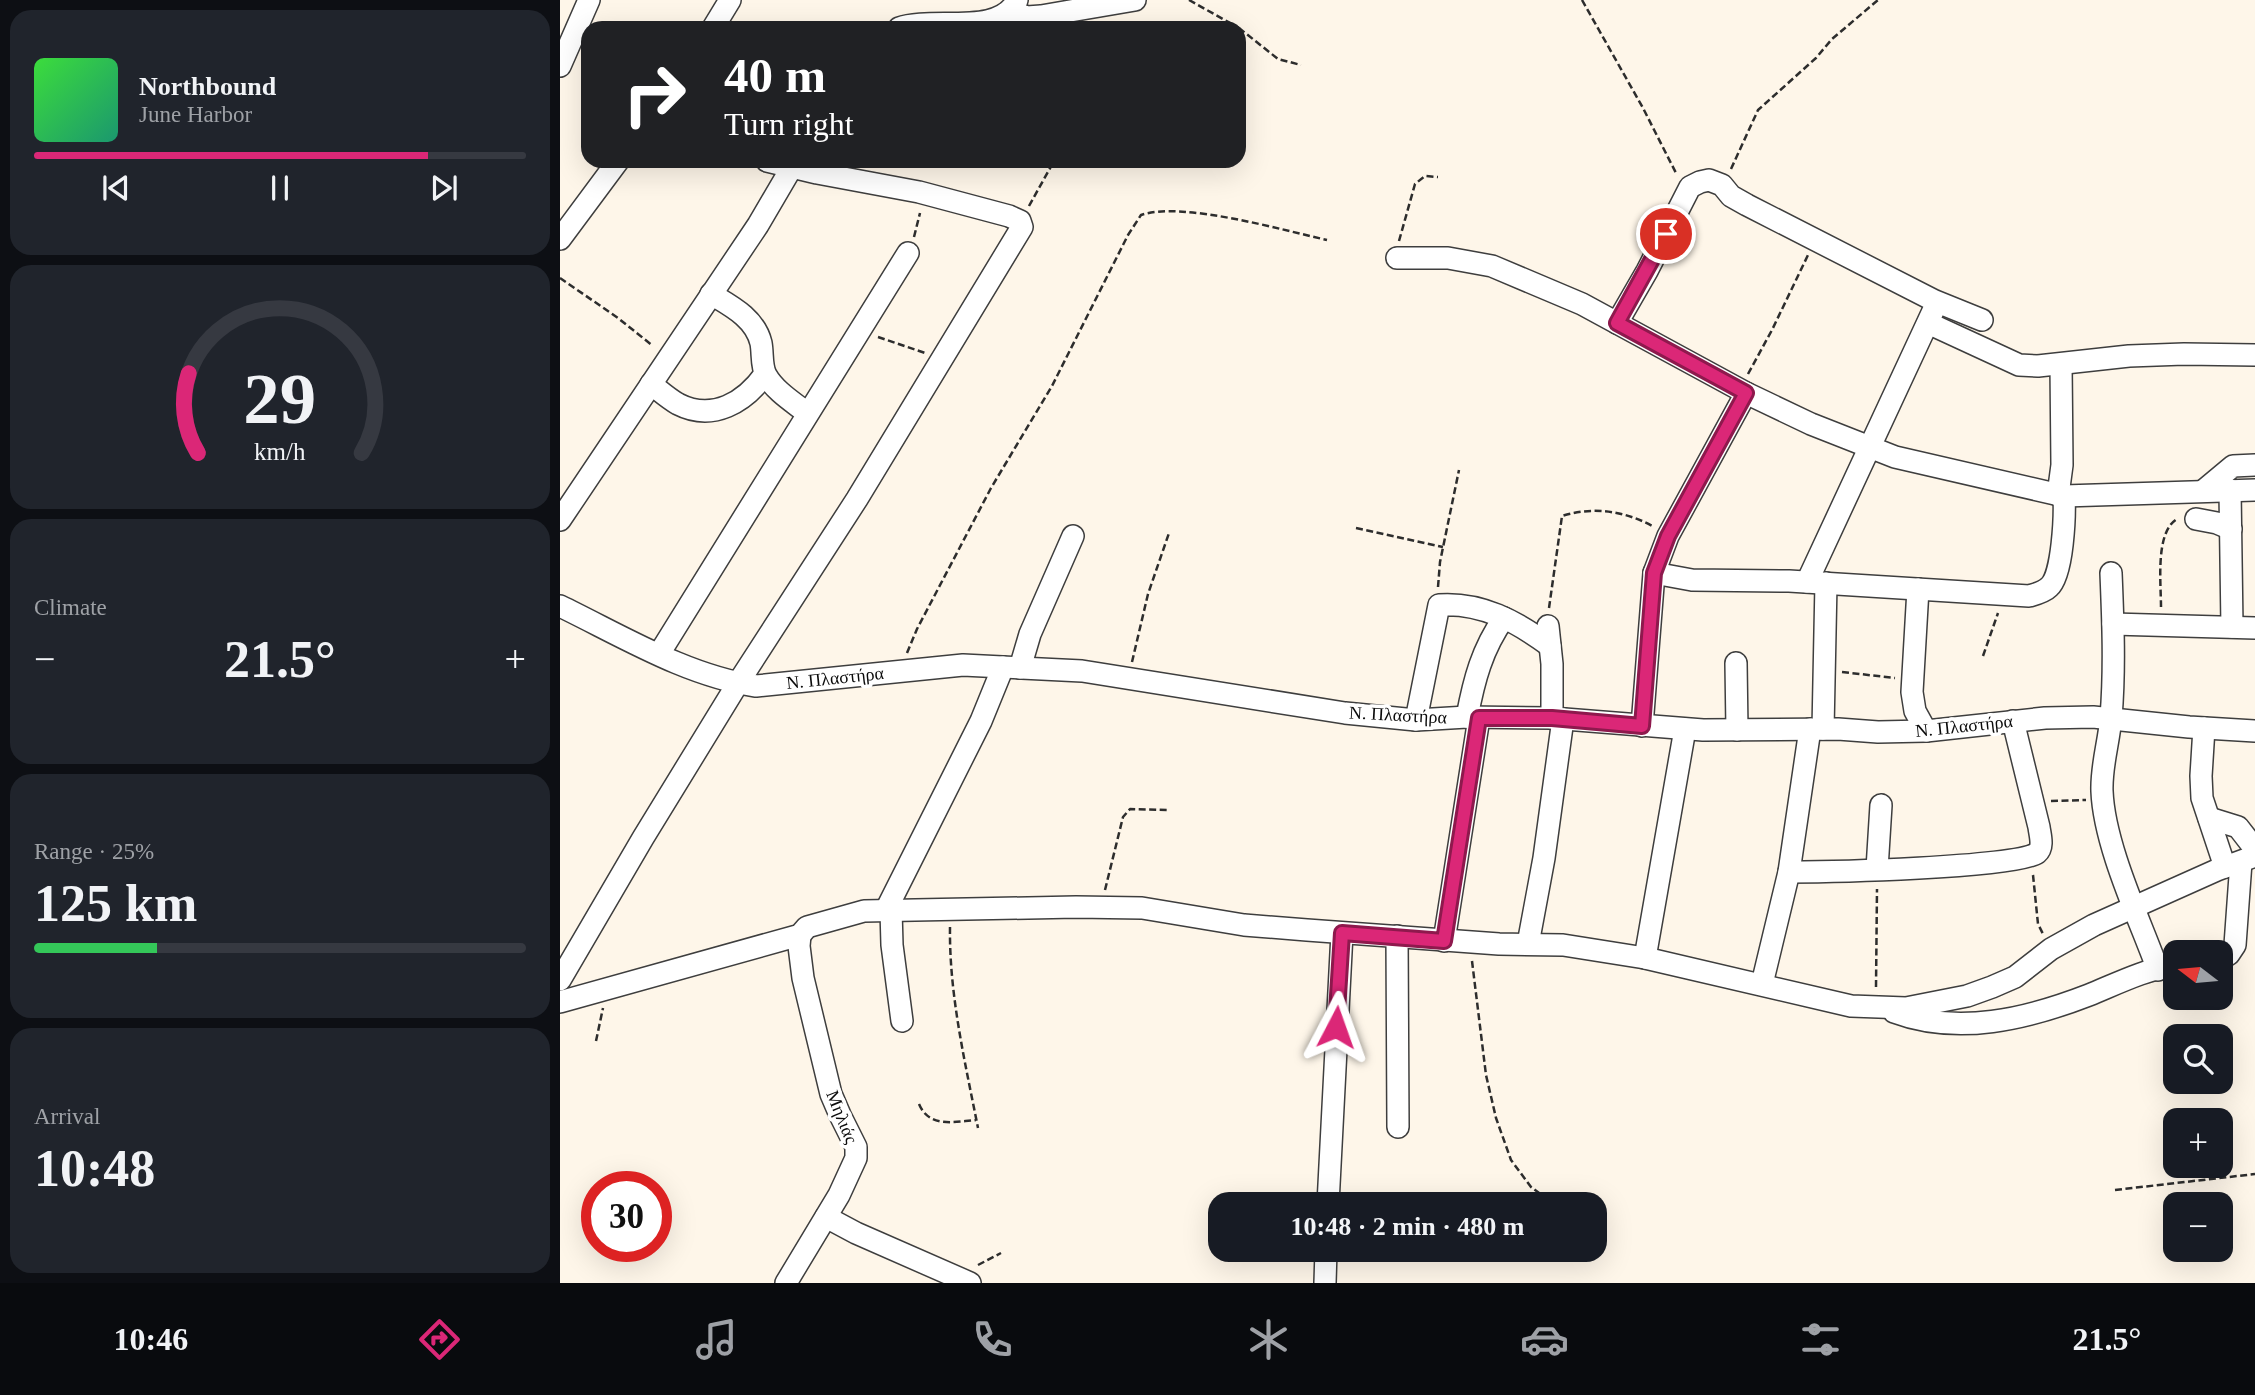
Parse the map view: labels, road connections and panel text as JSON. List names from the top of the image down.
{
  "streets": {
    "street": ["Ν. Πλαστήρα", "Μηλιάς"]
  },
  "north": "left",
  "page": {
    "turn": ["40 m", "Turn right"],
    "song": ["Northbound", "June Harbor"],
    "tile": [
      "Climate",
      ["Range · 25%", "125 km"],
      ["Arrival", "10:48"]
    ],
    "heat": ["−", "21.5°", "+"],
    "map_buttons": ["+", "−"],
    "limit": "30",
    "trip": "10:48 · 2 min · 480 m",
    "tabs": ["10:46", "21.5°"],
    "gauge": ["29", "km/h"]
  }
}
